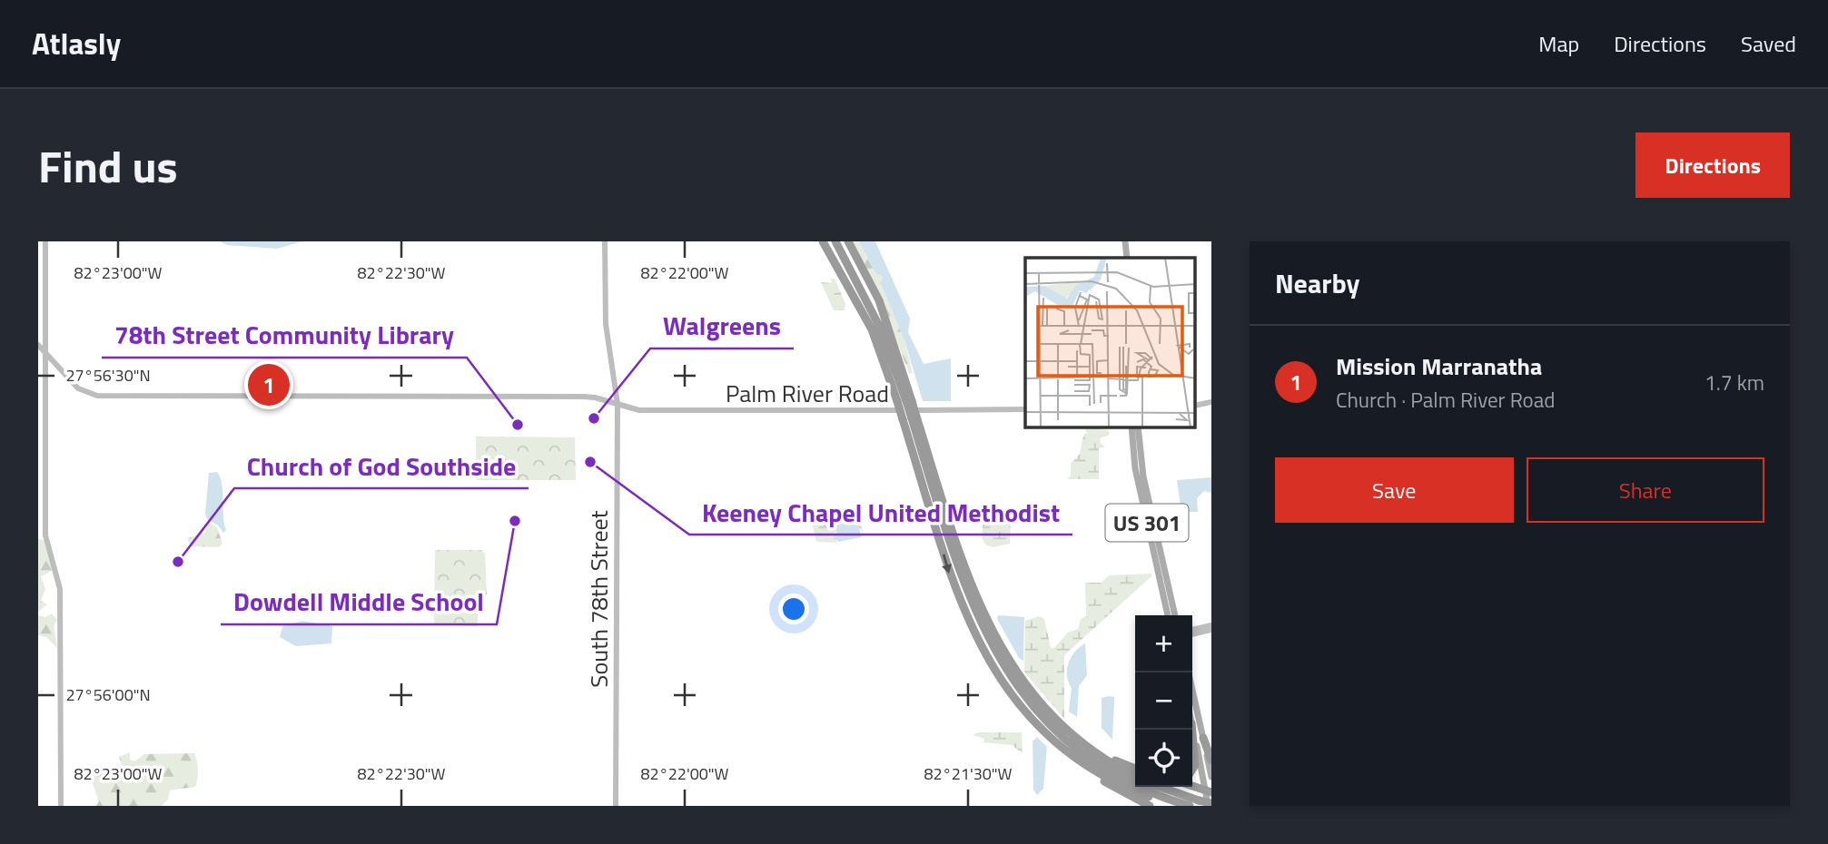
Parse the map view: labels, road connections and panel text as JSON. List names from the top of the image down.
{
  "streets": {
    "main road": ["US 301"],
    "street": ["Palm River Road", "South 78th Street"]
  },
  "crossings": [
    ["Palm River Road", "South 78th Street"]
  ],
  "places": [
    "Walgreens",
    "78th Street Community Library",
    "Keeney Chapel United Methodist",
    "Dowdell Middle School",
    "Church of God Southside"
  ],
  "page": {
    "header": "Atlasly",
    "nav": ["Map", "Directions", "Saved"],
    "title": "Find us",
    "buttons": [
      "Directions",
      ["Save", "Share"]
    ],
    "heading": "Nearby",
    "list": [
      {
        "mark": "1",
        "name": "Mission Marranatha",
        "note": "Church · Palm River Road",
        "value": "1.7 km"
      }
    ],
    "pins": "1",
    "map_buttons": ["+", "−"]
  },
  "coordinates": [
    "82°23'00\"W",
    "82°22'30\"W",
    "82°22'00\"W",
    "27°56'30\"N",
    "27°56'00\"N",
    "82°21'30\"W"
  ]
}
